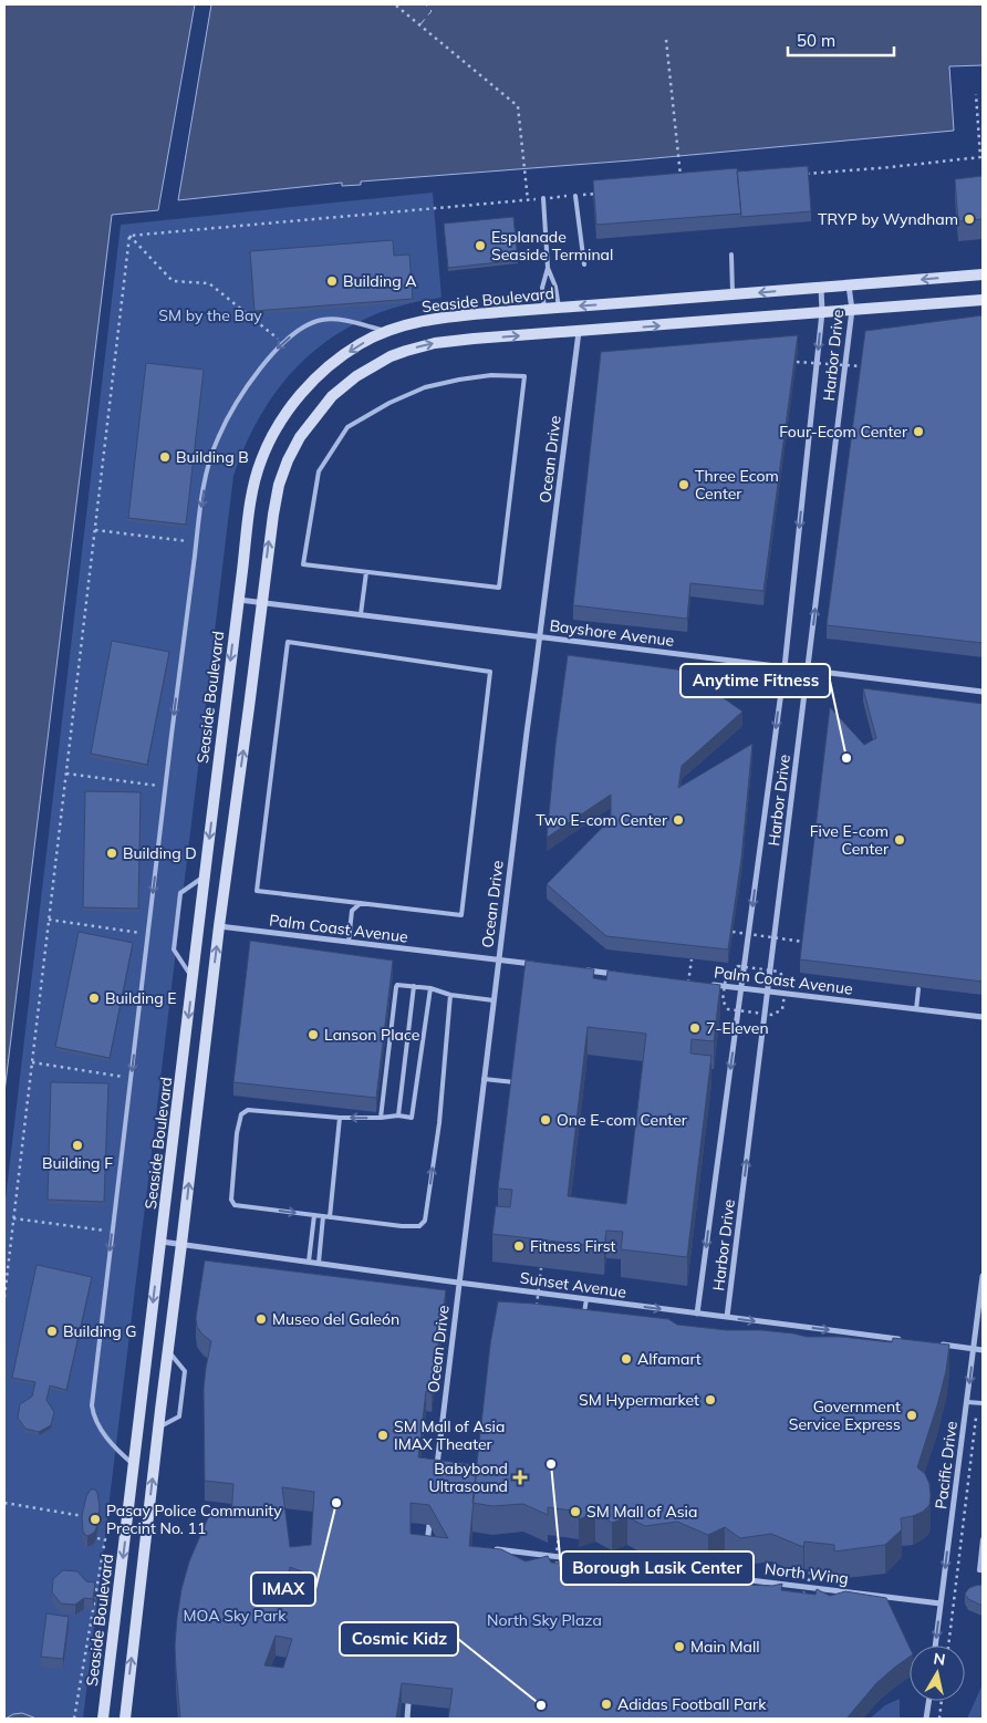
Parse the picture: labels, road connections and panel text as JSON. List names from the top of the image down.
{
  "streets": {
    "street": [
      "Seaside Boulevard",
      "Harbor Drive",
      "Ocean Drive",
      "Bayshore Avenue",
      "Palm Coast Avenue",
      "Sunset Avenue",
      "Pacific Drive",
      "North Wing"
    ]
  },
  "crossings": [
    ["Seaside Boulevard", "Harbor Drive"],
    ["Seaside Boulevard", "Bayshore Avenue"],
    ["Seaside Boulevard", "Sunset Avenue"],
    ["Harbor Drive", "Bayshore Avenue"],
    ["Harbor Drive", "Palm Coast Avenue"],
    ["Harbor Drive", "Sunset Avenue"],
    ["Ocean Drive", "Bayshore Avenue"],
    ["Ocean Drive", "Palm Coast Avenue"],
    ["Ocean Drive", "Sunset Avenue"],
    ["Pacific Drive", "North Wing"]
  ],
  "one_way": ["Pacific Drive"],
  "parks": ["SM by the Bay", "MOA Sky Park", "North Sky Plaza"],
  "places": {
    "other": [
      "TRYP by Wyndham",
      "Esplanade Seaside Terminal",
      "Building A",
      "Four-Ecom Center",
      "Building B",
      "Three Ecom Center",
      "Anytime Fitness",
      "Two E-com Center",
      "Five E-com Center",
      "Building D",
      "Building E",
      "7-Eleven",
      "Lanson Place",
      "One E-com Center",
      "Building F",
      "Fitness First",
      "Museo del Galeón",
      "Building G",
      "Alfamart",
      "SM Hypermarket",
      "Government Service Express",
      "SM Mall of Asia IMAX Theater",
      "Borough Lasik Center",
      "IMAX",
      "SM Mall of Asia",
      "Pasay Police Community Precint No. 11",
      "Main Mall",
      "Adidas Football Park",
      "Cosmic Kidz"
    ],
    "health": ["Babybond Ultrasound"]
  },
  "scale_bar": "50 m",
  "north": "top"
}
